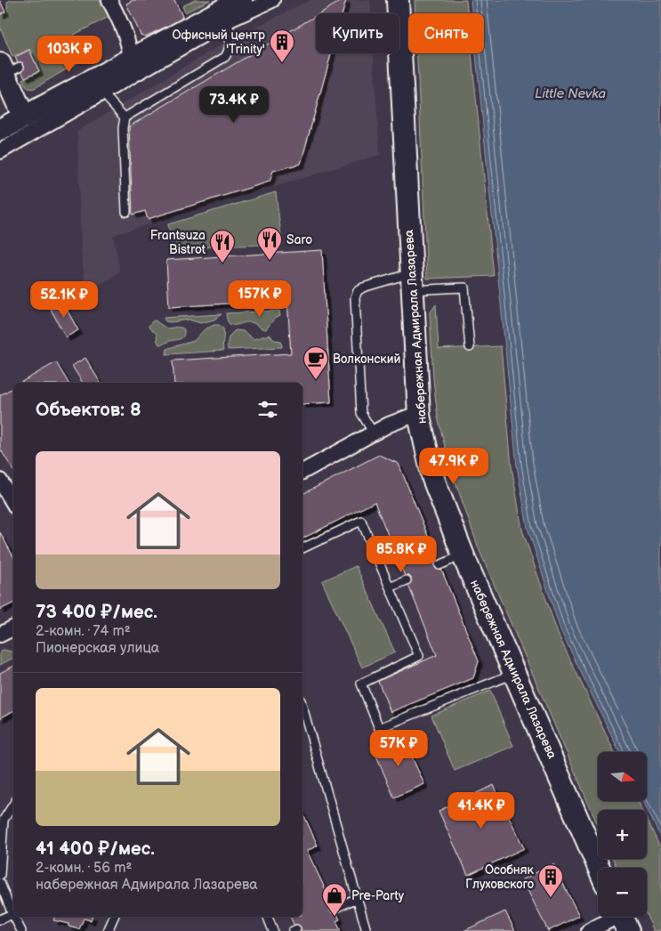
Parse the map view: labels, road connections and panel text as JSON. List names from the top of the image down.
{
  "streets": {
    "main road": ["набережная Адмирала Лазарева"]
  },
  "water": ["Little Nevka"],
  "places": {
    "building": ["Офисный центр 'Trinity'", "Особняк Глуховского"],
    "restaurant": ["Saro", "Frantsuza Bistrot"],
    "cafe": ["Волконский"],
    "shop": ["Pre-Party"]
  },
  "north": "right",
  "page": {
    "chip": ["Купить", "Снять"],
    "price": [
      "103K ₽",
      "73.4K ₽",
      "157K ₽",
      "52.1K ₽",
      "47.9K ₽",
      "85.8K ₽",
      "57K ₽",
      "41.4K ₽"
    ],
    "heading": "Объектов: 8",
    "list": [
      {
        "name": "73 400 ₽/мес.",
        "note": "2-комн. · 74 m² · Пионерская улица"
      },
      {
        "name": "41 400 ₽/мес.",
        "note": "2-комн. · 56 m² · набережная Адмирала Лазарева"
      }
    ],
    "map_buttons": ["+", "−"]
  }
}
